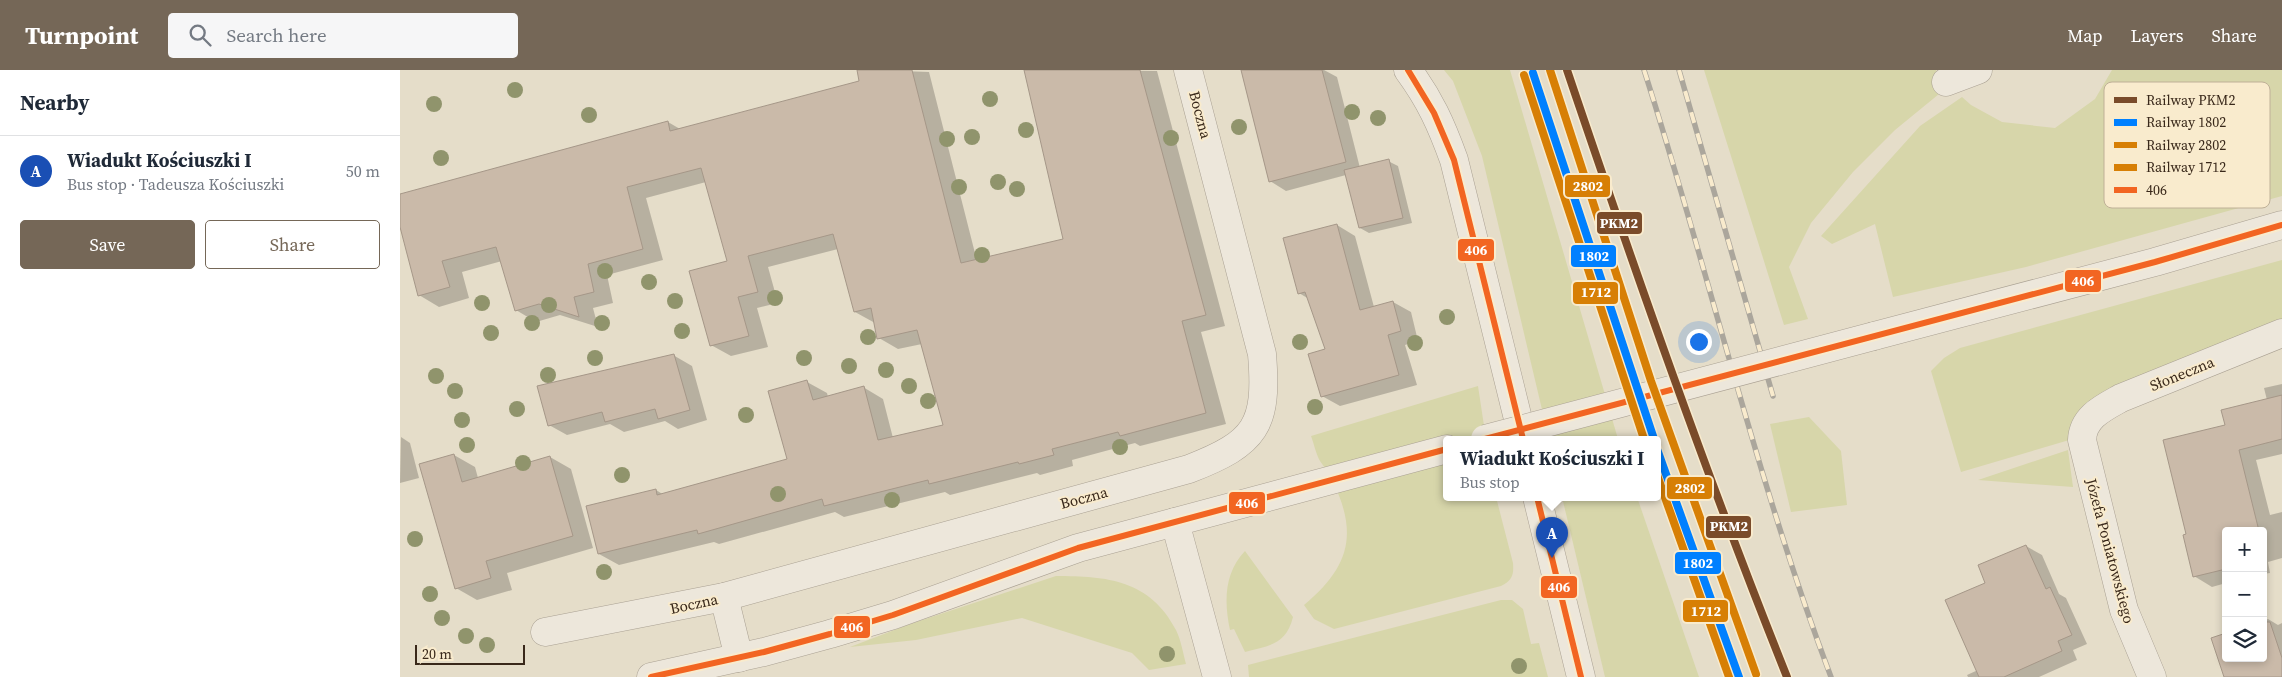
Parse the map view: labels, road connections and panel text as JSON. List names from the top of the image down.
{
  "streets": {
    "street": ["Boczna", "Słoneczna", "Józefa Poniatowskiego"]
  },
  "crossings": [
    ["Słoneczna", "Józefa Poniatowskiego"]
  ],
  "lines": [
    "rail line PKM2",
    "rail line 2802",
    "transit line 406",
    "rail line 1802",
    "rail line 1712"
  ],
  "legend": [
    "Railway PKM2",
    "Railway 1802",
    "Railway 2802",
    "Railway 1712",
    "406"
  ],
  "scale_bar": "20 m",
  "page": {
    "header": "Turnpoint",
    "search": "Search here",
    "nav": ["Map", "Layers", "Share"],
    "heading": "Nearby",
    "list": [
      {
        "mark": "A",
        "name": "Wiadukt Kościuszki I",
        "note": "Bus stop · Tadeusza Kościuszki",
        "value": "50 m"
      }
    ],
    "buttons": ["Save", "Share"],
    "popup": ["Wiadukt Kościuszki I", "Bus stop"],
    "pins": "A",
    "map_buttons": ["+", "−"],
    "scale": "20 m"
  }
}
